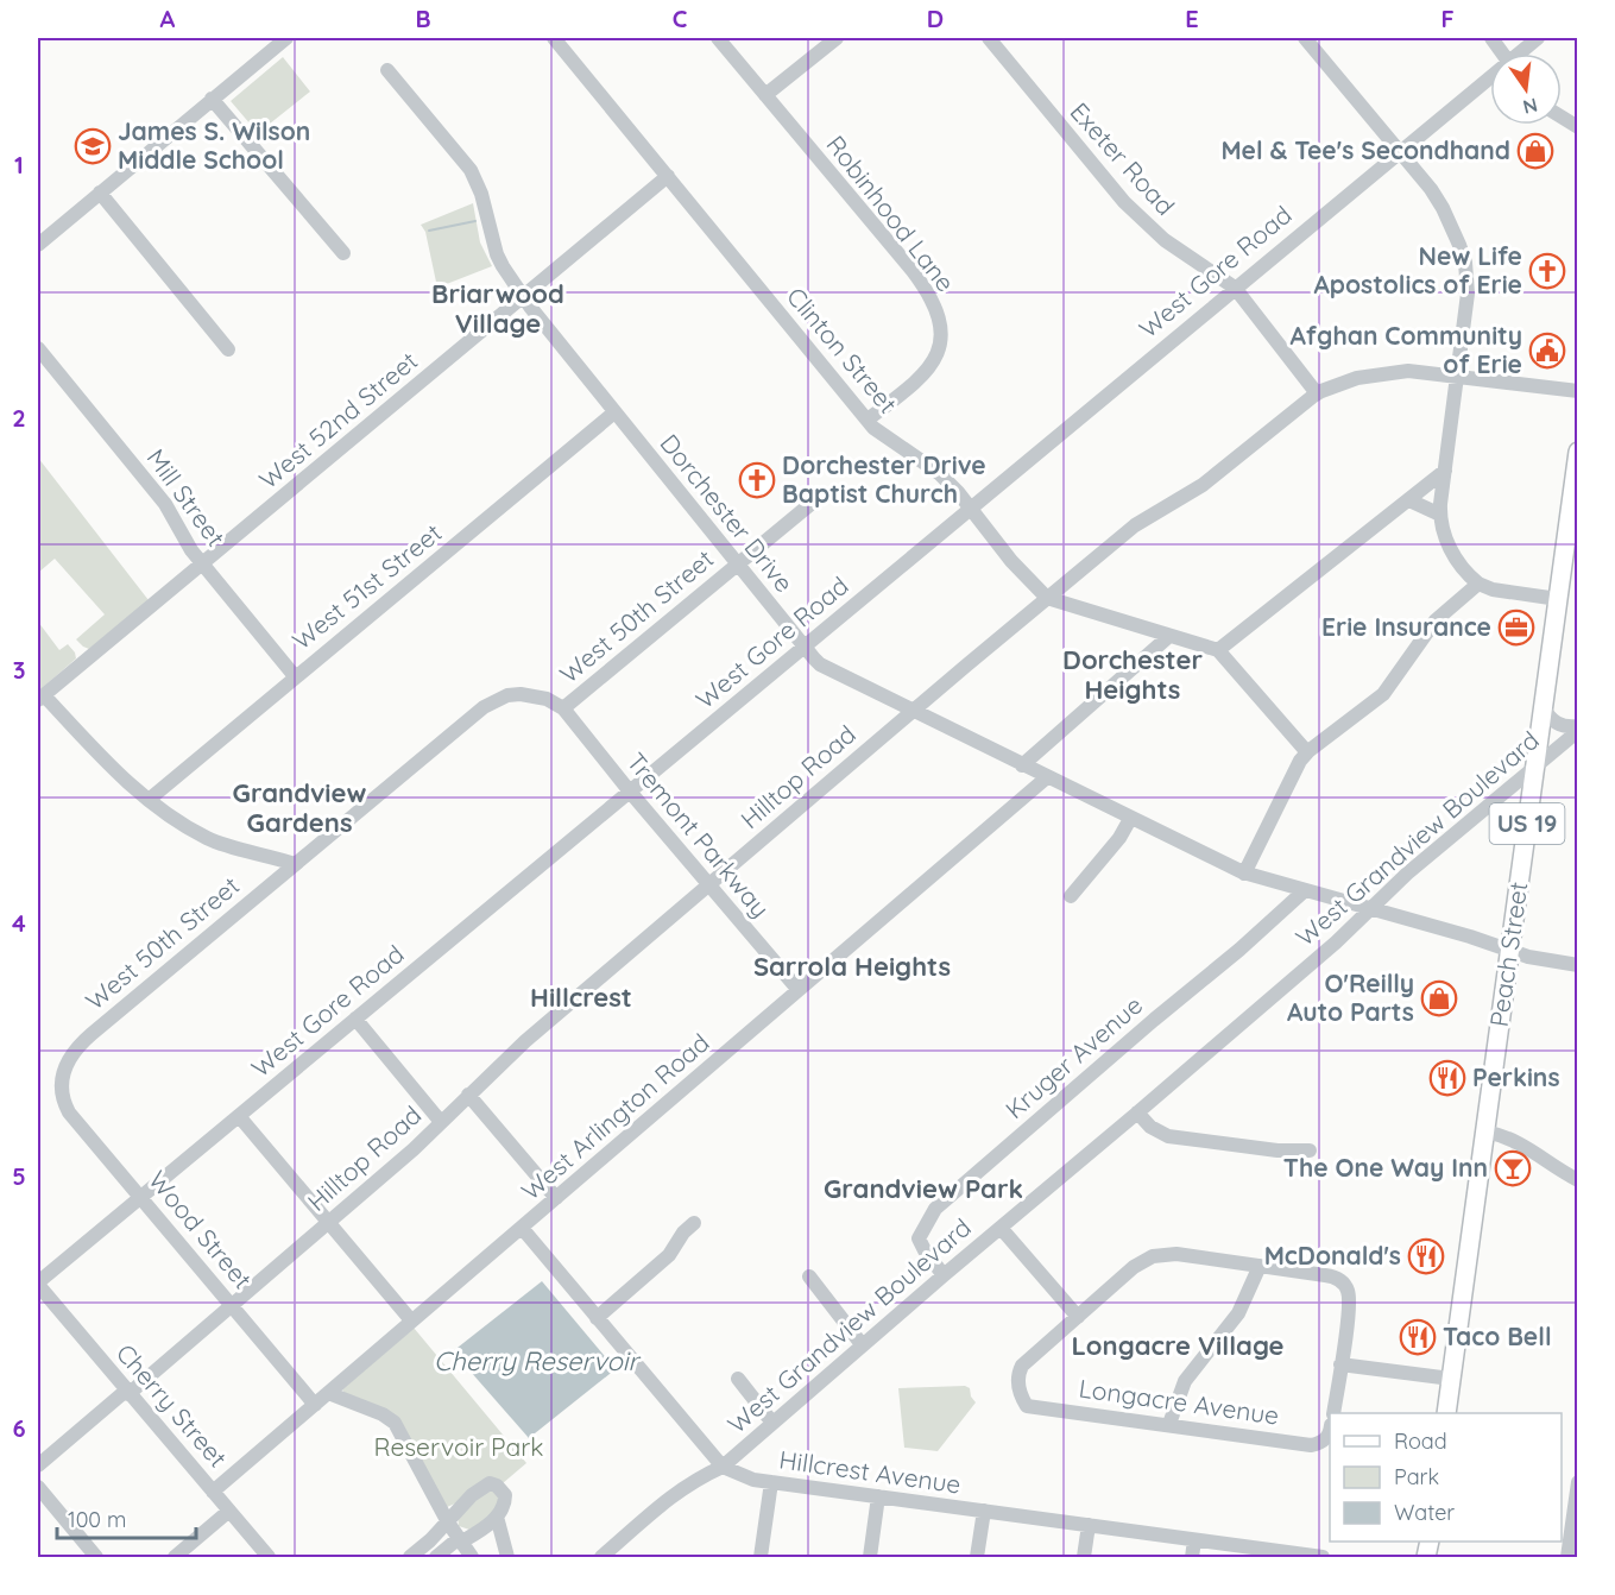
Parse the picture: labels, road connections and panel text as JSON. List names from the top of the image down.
{
  "streets": {
    "main road": ["US 19", "Peach Street"],
    "street": [
      "Exeter Road",
      "Robinhood Lane",
      "West Gore Road",
      "Clinton Street",
      "West 52nd Street",
      "Mill Street",
      "Dorchester Drive",
      "West 51st Street",
      "West 50th Street",
      "Hilltop Road",
      "Tremont Parkway",
      "West Grandview Boulevard",
      "Kruger Avenue",
      "West Arlington Road",
      "Wood Street",
      "Longacre Avenue",
      "Cherry Street",
      "Hillcrest Avenue"
    ]
  },
  "crossings": [
    ["Exeter Road", "West Gore Road"],
    ["Exeter Road", "Hilltop Road"],
    ["Robinhood Lane", "Clinton Street"],
    ["West Gore Road", "Clinton Street"],
    ["West Gore Road", "Dorchester Drive"],
    ["West Gore Road", "Tremont Parkway"],
    ["West Gore Road", "Wood Street"],
    ["West Gore Road", "Cherry Street"],
    ["Clinton Street", "West 52nd Street"],
    ["Clinton Street", "Hilltop Road"],
    ["West 52nd Street", "Mill Street"],
    ["West 52nd Street", "Dorchester Drive"],
    ["Mill Street", "West 51st Street"],
    ["Dorchester Drive", "West 51st Street"],
    ["Dorchester Drive", "West 50th Street"],
    ["Dorchester Drive", "Hilltop Road"],
    ["Dorchester Drive", "West Grandview Boulevard"],
    ["Dorchester Drive", "Peach Street"],
    ["Dorchester Drive", "Kruger Avenue"],
    ["Dorchester Drive", "West Arlington Road"],
    ["West 50th Street", "Tremont Parkway"],
    ["West 50th Street", "Wood Street"],
    ["Hilltop Road", "Tremont Parkway"],
    ["Hilltop Road", "Wood Street"],
    ["Hilltop Road", "Cherry Street"],
    ["Tremont Parkway", "West Arlington Road"],
    ["West Grandview Boulevard", "Peach Street"],
    ["West Grandview Boulevard", "Kruger Avenue"],
    ["West Grandview Boulevard", "Hillcrest Avenue"],
    ["West Arlington Road", "Wood Street"],
    ["West Arlington Road", "Cherry Street"],
    ["West Arlington Road", "Hillcrest Avenue"]
  ],
  "districts": [
    "Briarwood Village",
    "Dorchester Heights",
    "Grandview Gardens",
    "Sarrola Heights",
    "Hillcrest",
    "Grandview Park",
    "Longacre Village"
  ],
  "water": ["Cherry Reservoir"],
  "parks": ["Reservoir Park"],
  "places": {
    "school or university": ["James S. Wilson Middle School"],
    "shop": ["Mel & Tee's Secondhand", "O'Reilly Auto Parts"],
    "church": ["New Life Apostolics of Erie", "Dorchester Drive Baptist Church"],
    "public building": ["Afghan Community of Erie"],
    "office": ["Erie Insurance"],
    "restaurant": ["Perkins", "McDonald's", "Taco Bell"],
    "bar": ["The One Way Inn"]
  },
  "legend": ["Road", "Park", "Water"],
  "scale_bar": "100 m",
  "north": "bottom",
  "grid": {
    "columns": [
      "A",
      "B",
      "C",
      "D",
      "E",
      "F"
    ],
    "rows": [
      "1",
      "2",
      "3",
      "4",
      "5",
      "6"
    ]
  }
}
